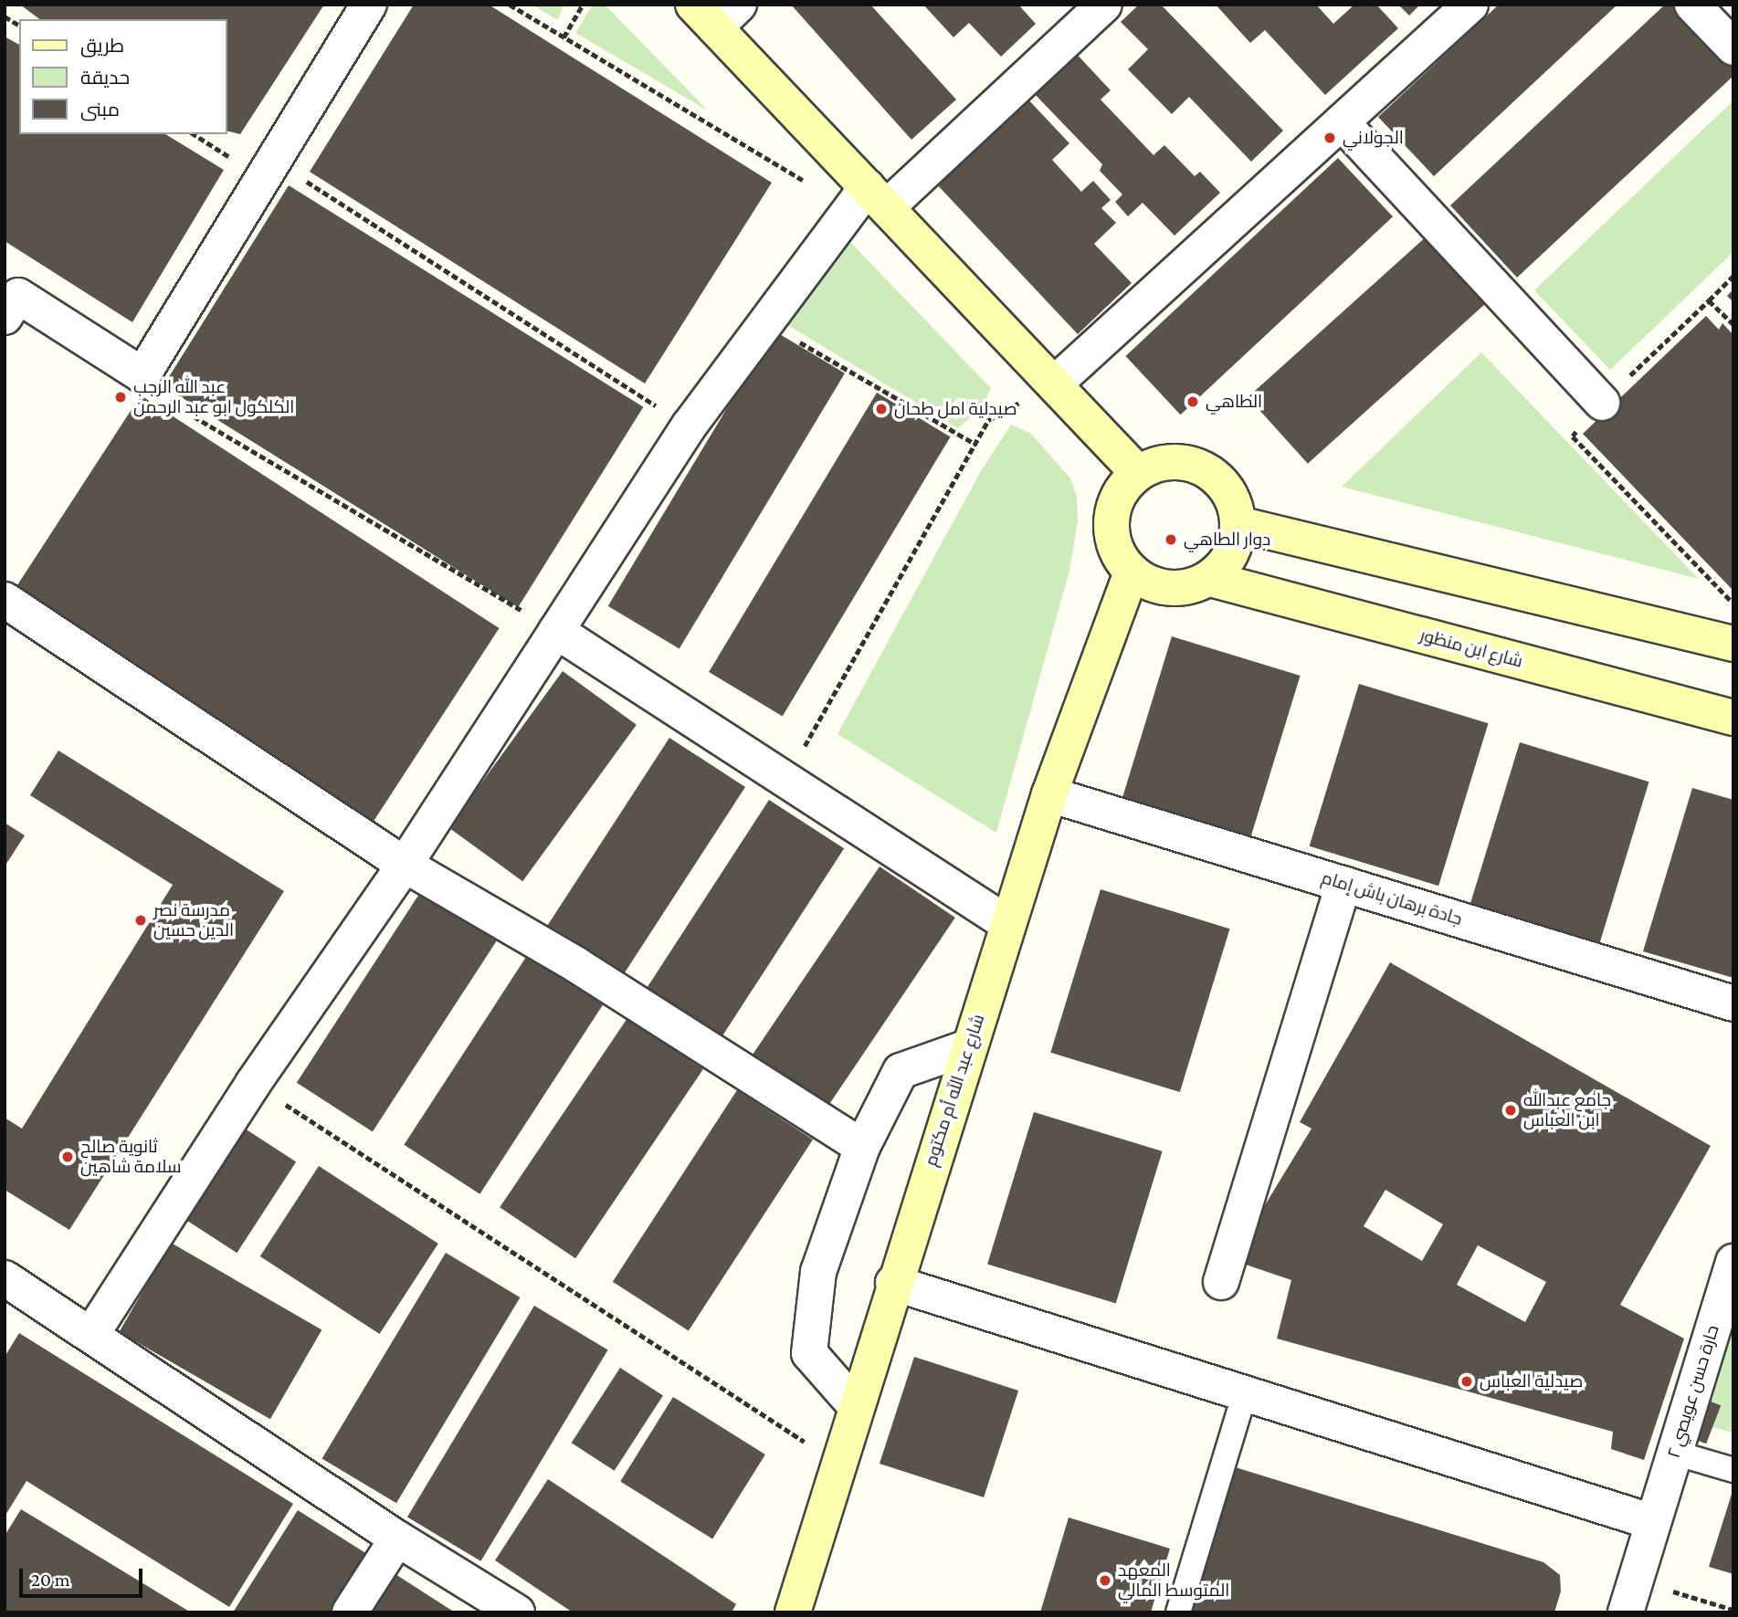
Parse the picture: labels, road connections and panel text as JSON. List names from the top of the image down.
{
  "streets": {
    "main road": ["شارع ابن منظور", "شارع عبد اللّه أم مكتوم"],
    "street": ["جادة برهان باش إمام", "حارة حسن عويصي ٢"]
  },
  "crossings": [
    ["شارع ابن منظور", "شارع عبد اللّه أم مكتوم"],
    ["جادة برهان باش إمام", "شارع عبد اللّه أم مكتوم"]
  ],
  "places": [
    "الجولاني",
    "عبد الله الرجب الكلكول ابو عبد الرحمن",
    "الطاهي",
    "صيدلية امل طحان",
    "دوار الطاهي",
    "مدرسة نصر الدين حسين",
    "جامع عبدالله ابن العباس",
    "ثانوية صالح سلامة شاهين",
    "صيدلية العباس",
    "المعهد المتوسط المالي"
  ],
  "legend": ["طريق", "حديقة", "مبنى"],
  "scale_bar": "20 m"
}
